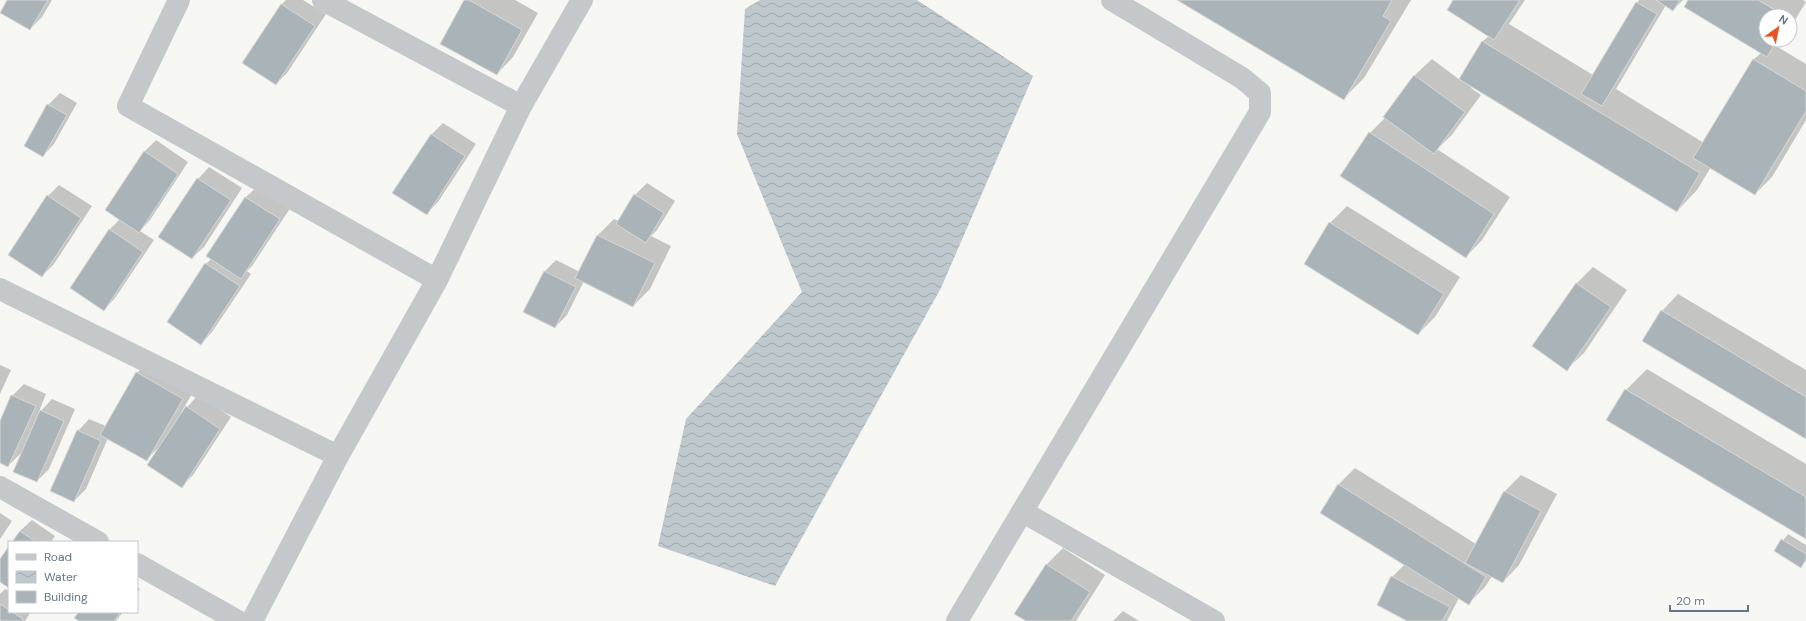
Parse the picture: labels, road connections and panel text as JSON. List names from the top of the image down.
{
  "legend": ["Road", "Water", "Building"],
  "scale_bar": "20 m",
  "north": "top right"
}
